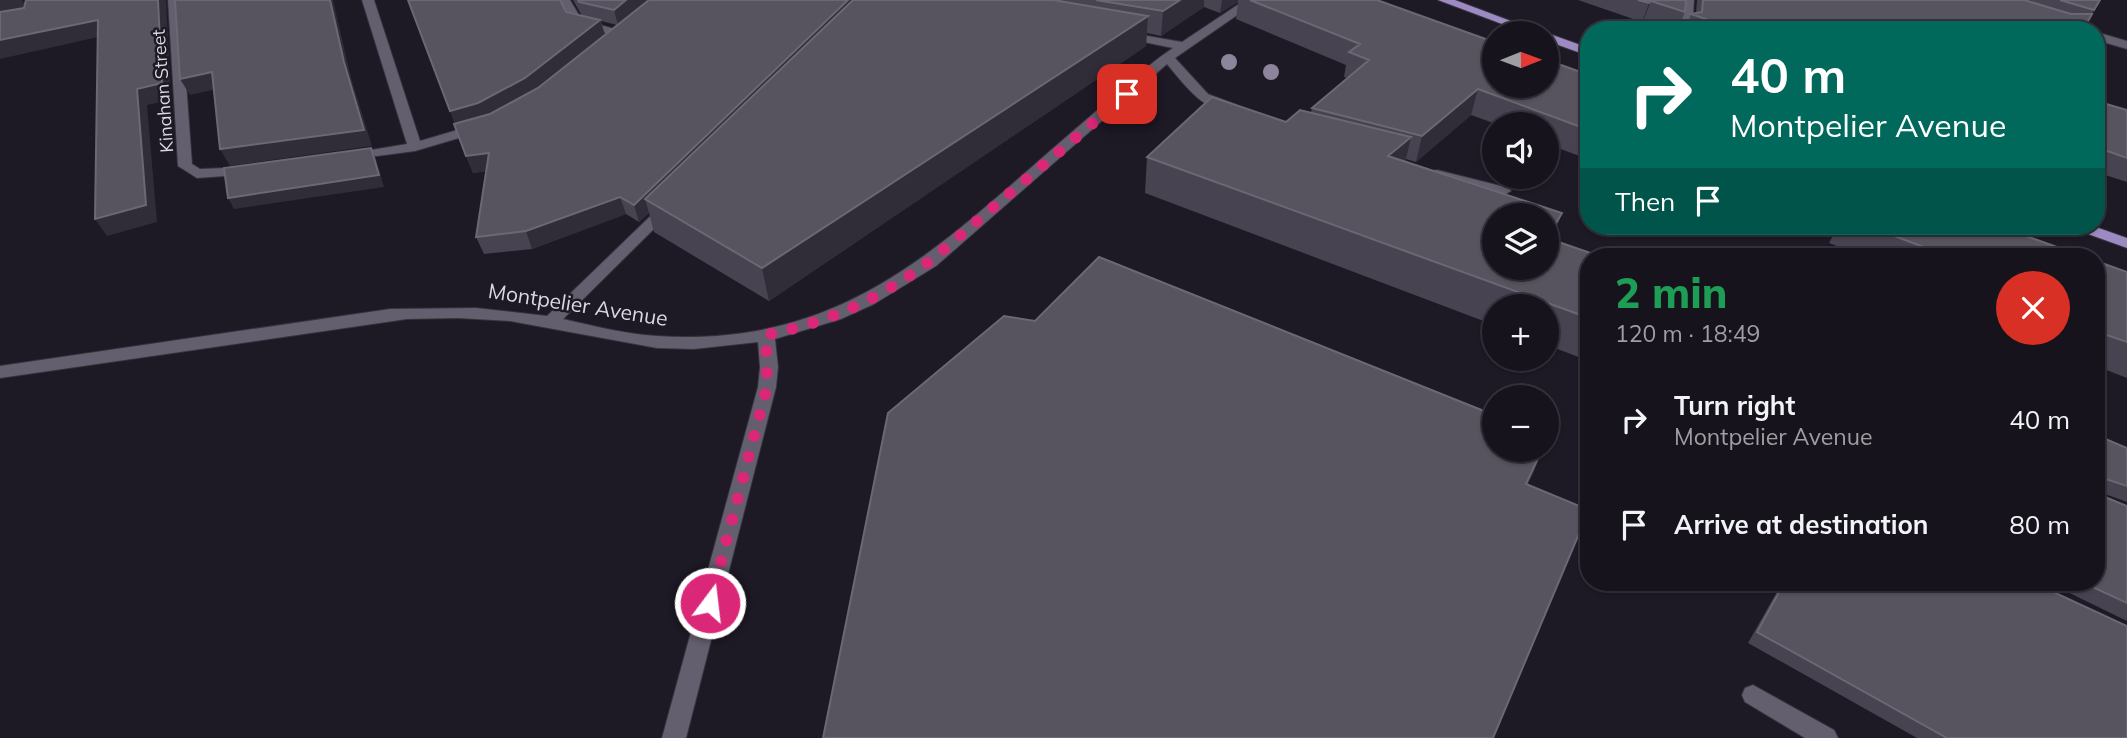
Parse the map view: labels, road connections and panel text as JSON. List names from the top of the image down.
{
  "streets": {
    "street": ["Kinahan Street", "Montpelier Avenue"]
  },
  "north": "right",
  "page": {
    "map_buttons": ["+", "−"],
    "turn": ["40 m", "Montpelier Avenue"],
    "then": "Then",
    "heading": ["2 min", "120 m · 18:49"],
    "list": [
      {
        "name": "Turn right",
        "note": "Montpelier Avenue",
        "value": "40 m"
      },
      {
        "name": "Arrive at destination",
        "value": "80 m"
      }
    ]
  }
}
